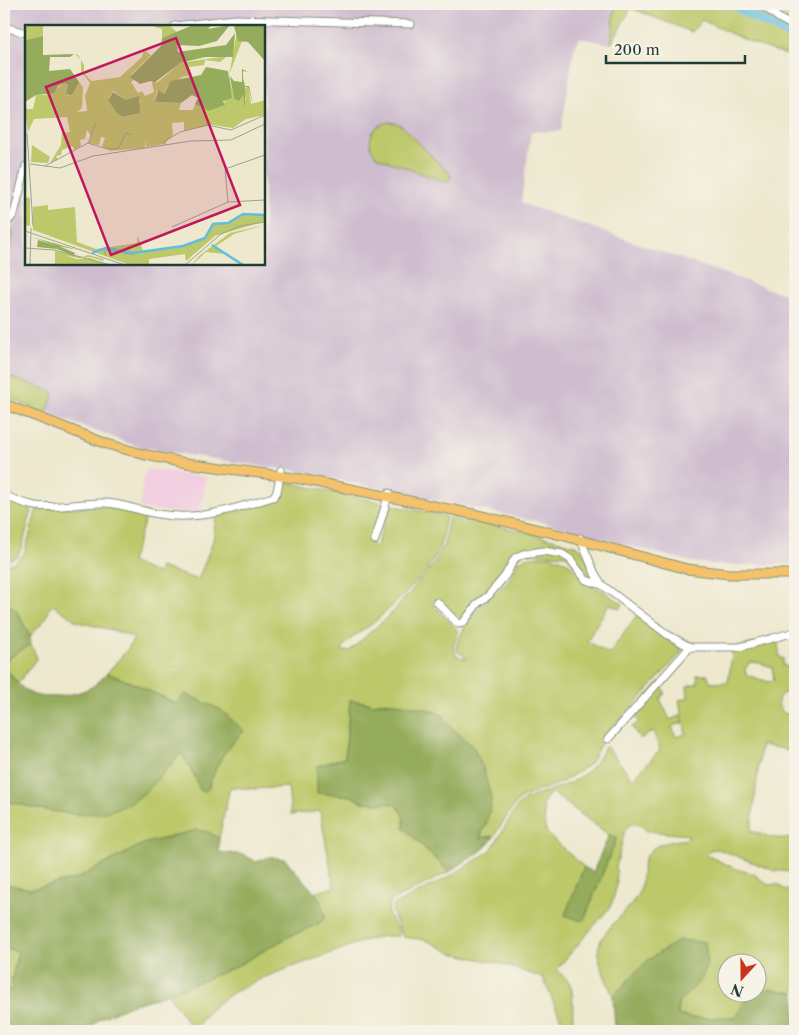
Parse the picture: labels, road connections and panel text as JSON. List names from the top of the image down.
{
  "scale_bar": "200 m",
  "north": "bottom"
}
